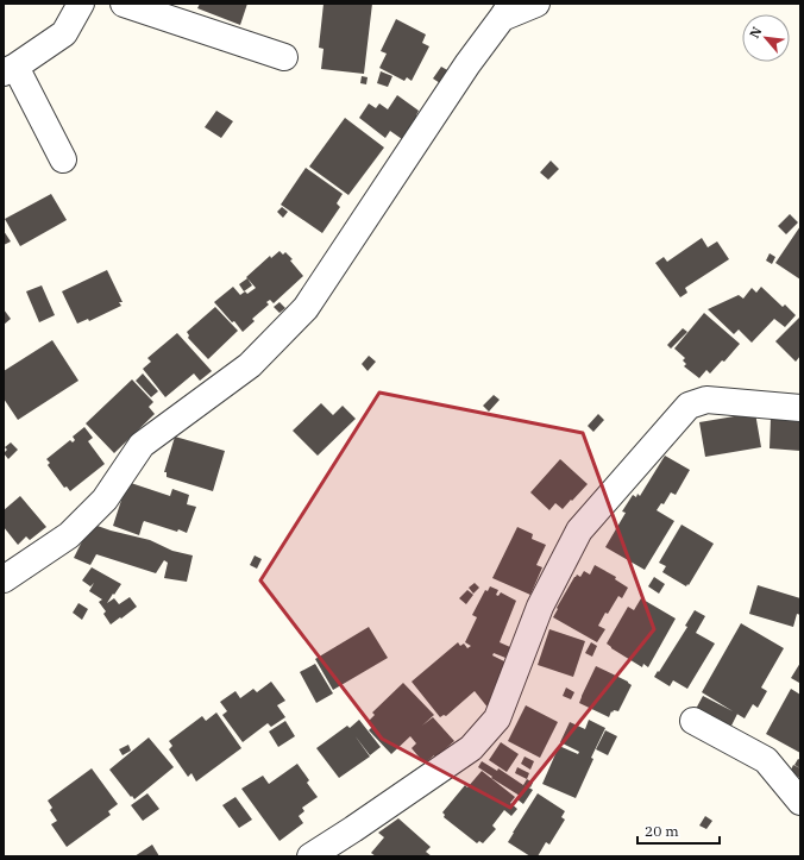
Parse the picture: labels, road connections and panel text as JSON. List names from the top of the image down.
{
  "scale_bar": "20 m",
  "north": "top left"
}
